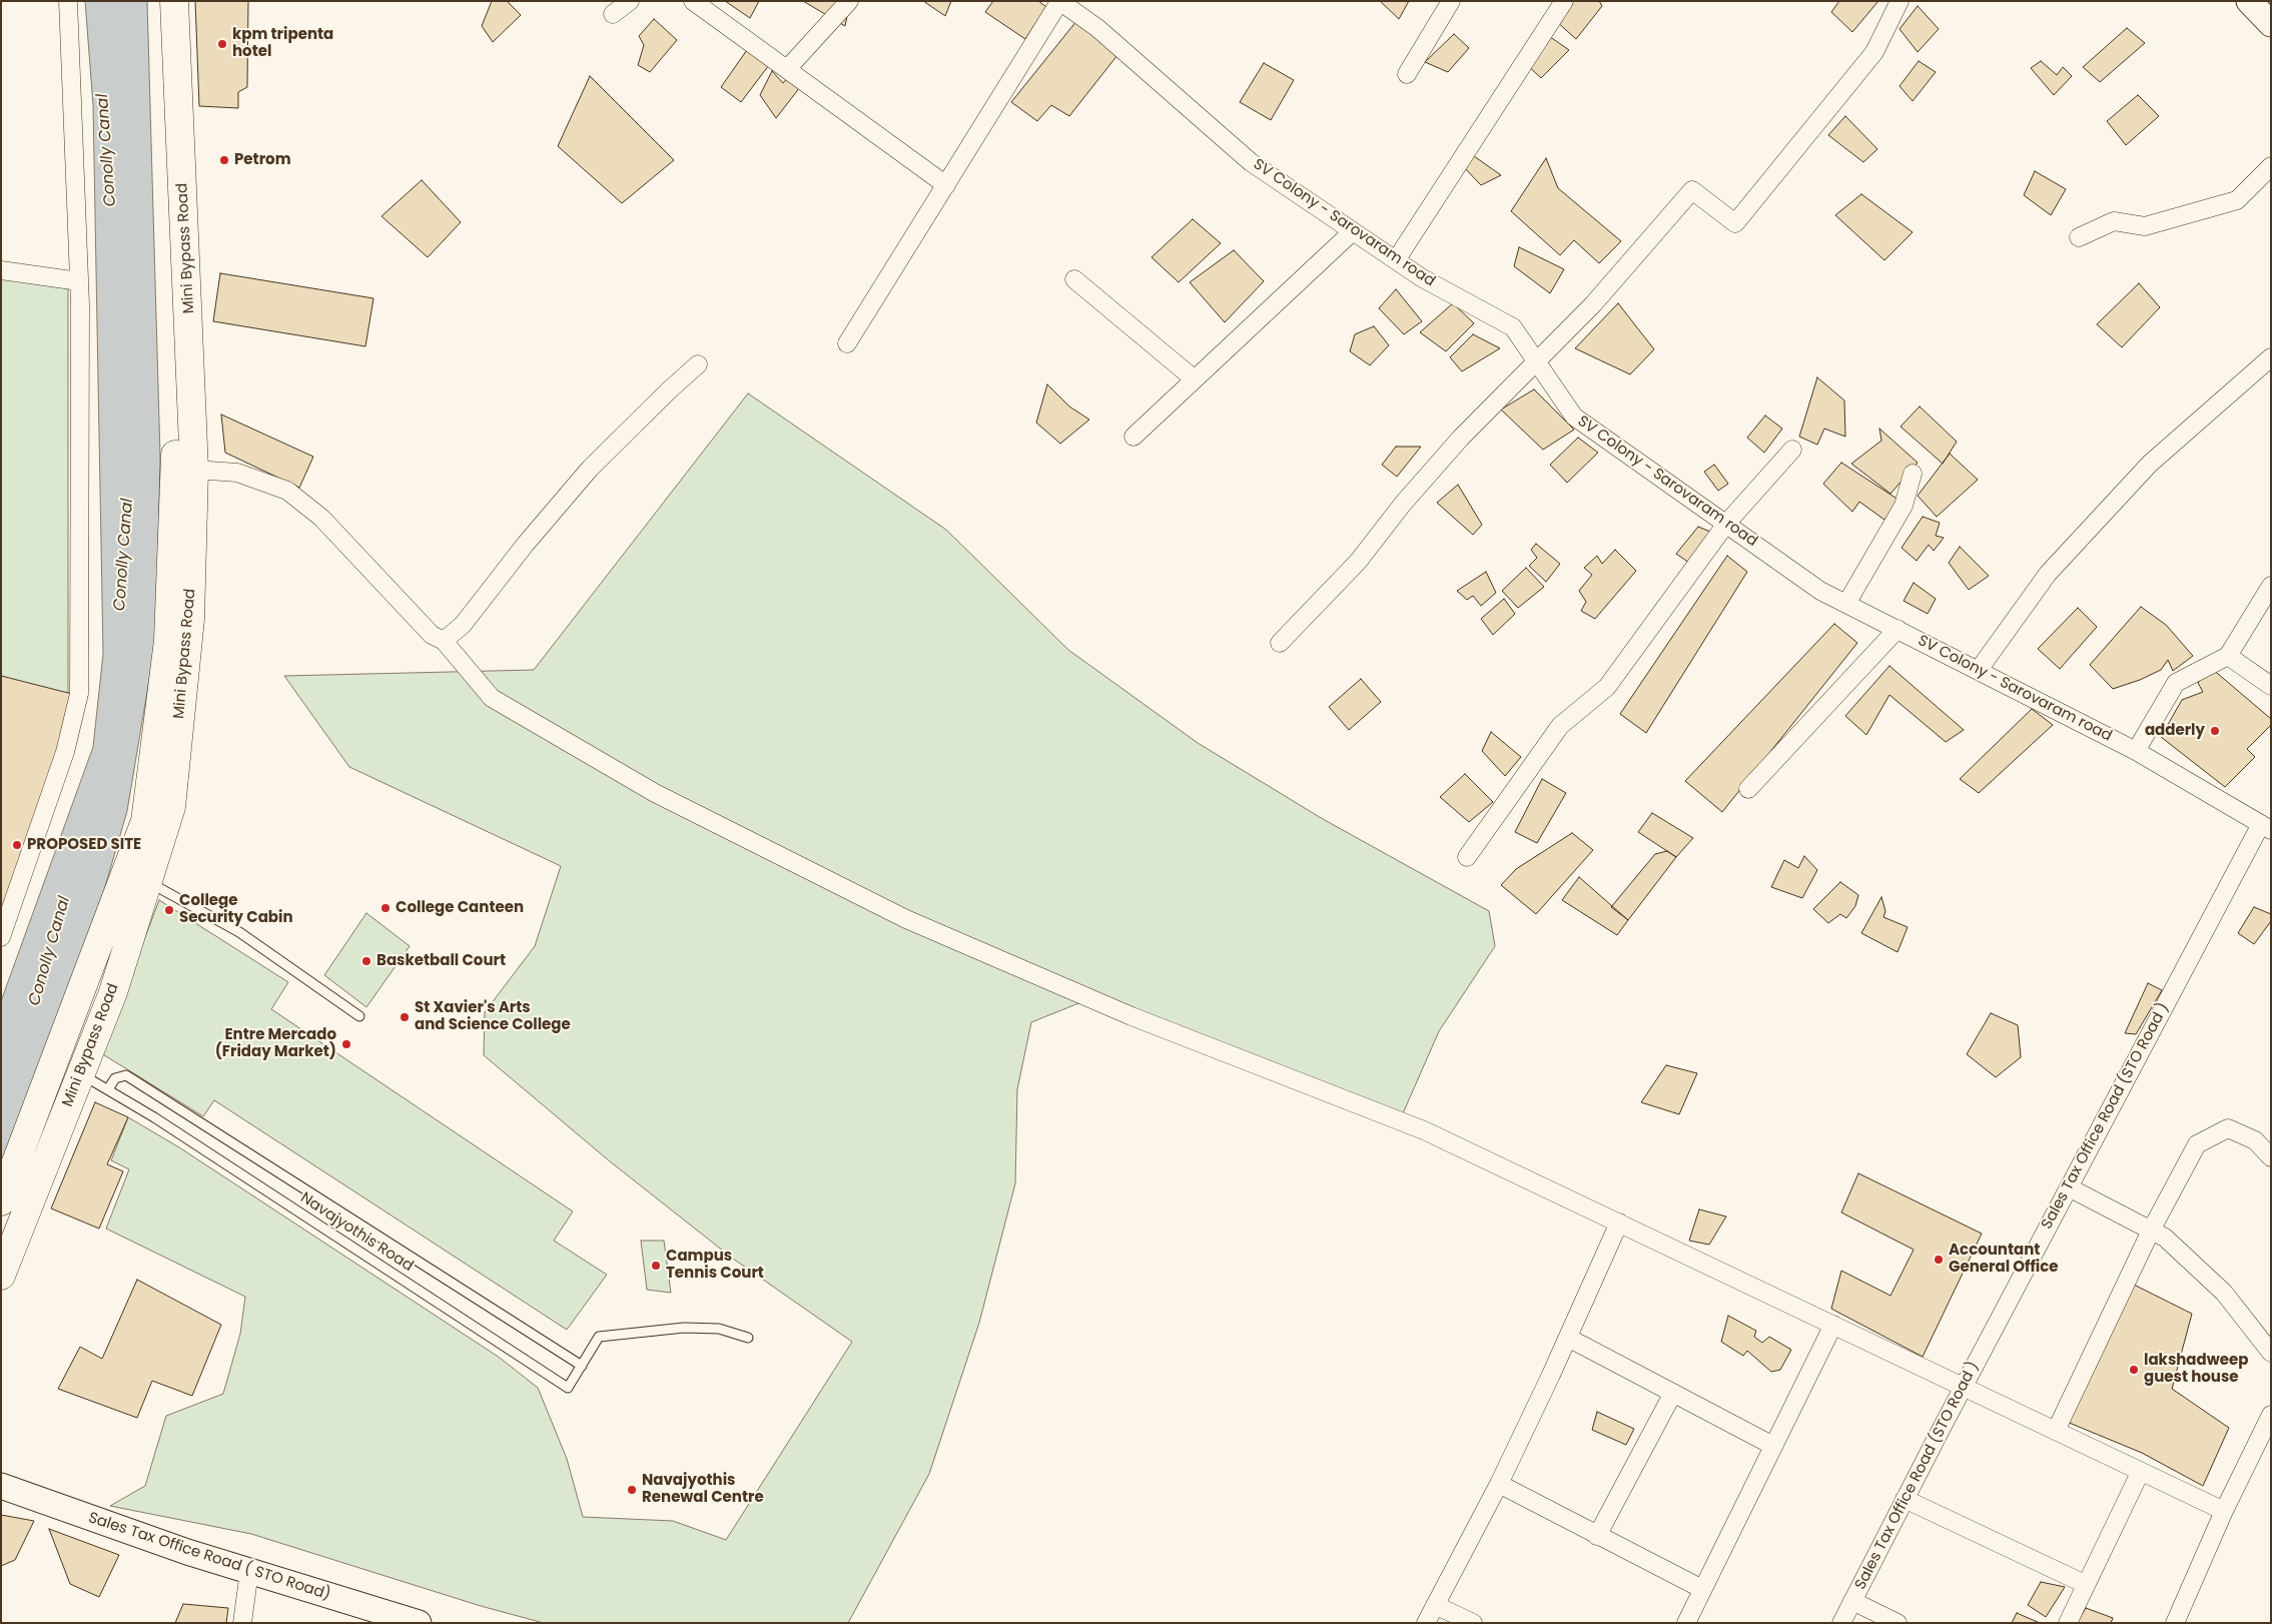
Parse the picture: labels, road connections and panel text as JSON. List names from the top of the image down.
{
  "streets": {
    "main road": ["Mini Bypass Road"],
    "street": ["SV Colony - Sarovaram road", "Sales Tax Office Road (STO Road )", "Sales Tax Office Road ( STO Road)"],
    "lane": ["Navajyothis Road"]
  },
  "crossings": [
    ["SV Colony - Sarovaram road", "Sales Tax Office Road (STO Road )"],
    ["Mini Bypass Road", "Navajyothis Road"]
  ],
  "water": ["Conolly Canal"],
  "places": [
    "kpm tripenta hotel",
    "Petrom",
    "adderly",
    "PROPOSED SITE",
    "College Canteen",
    "College Security Cabin",
    "Basketball Court",
    "St Xavier's Arts and Science College",
    "Entre Mercado (Friday Market)",
    "Accountant General Office",
    "Campus Tennis Court",
    "lakshadweep guest house",
    "Navajyothis Renewal Centre"
  ]
}
